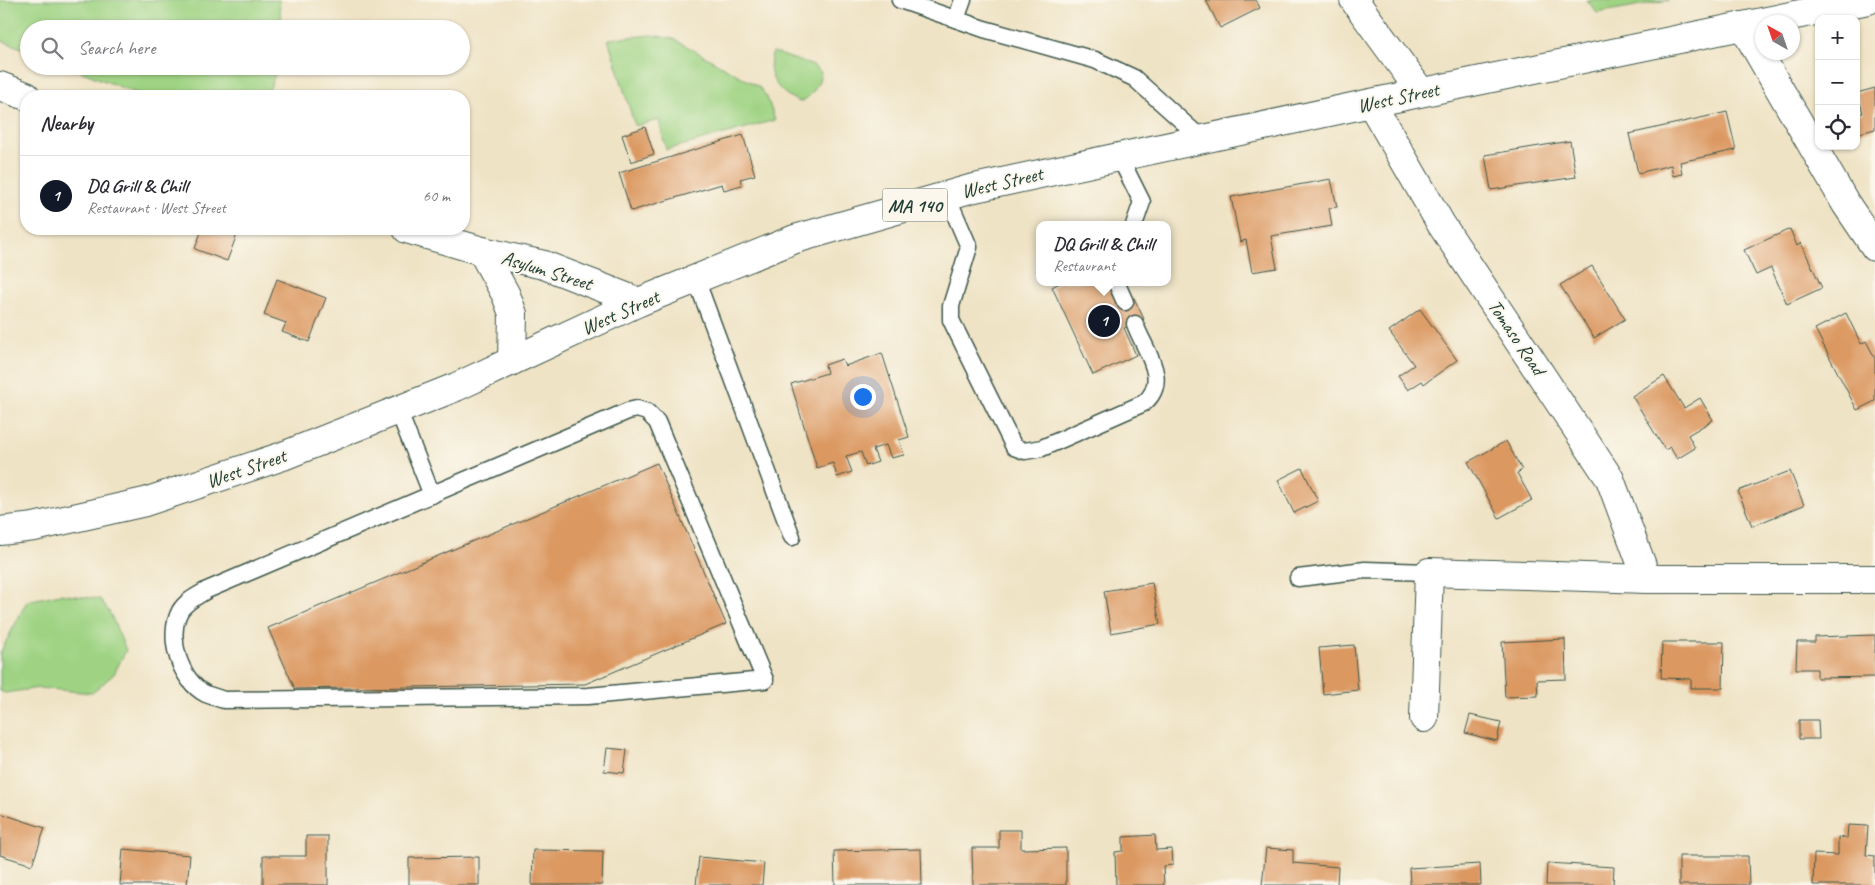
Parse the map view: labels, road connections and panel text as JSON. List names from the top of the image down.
{
  "streets": {
    "main road": [
      "West Street",
      "MA 140",
      "Asylum Street",
      "Tomaso Road"
    ]
  },
  "crossings": [
    ["West Street", "Asylum Street"],
    ["West Street", "Tomaso Road"]
  ],
  "north": "top left",
  "page": {
    "map_buttons": ["+", "−"],
    "search": "Search here",
    "heading": "Nearby",
    "list": [
      {
        "mark": "1",
        "name": "DQ Grill & Chill",
        "note": "Restaurant · West Street",
        "value": "60 m"
      }
    ],
    "popup": ["DQ Grill & Chill", "Restaurant"],
    "pins": "1"
  }
}
